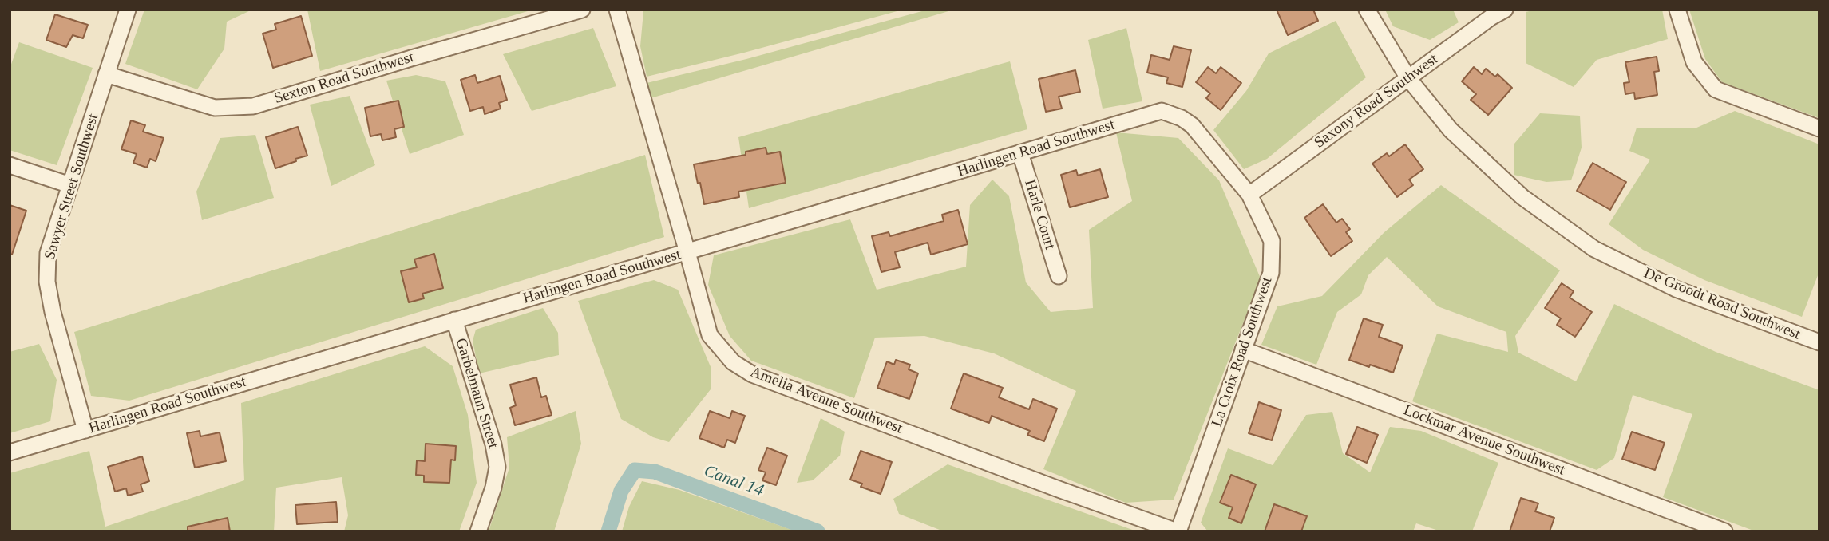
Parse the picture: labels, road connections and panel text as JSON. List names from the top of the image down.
{
  "streets": {
    "street": [
      "Sexton Road Southwest",
      "Saxony Road Southwest",
      "Harlingen Road Southwest",
      "Sawyer Street Southwest",
      "Harle Court",
      "De Groodt Road Southwest",
      "La Croix Road Southwest",
      "Garbelmann Street",
      "Amelia Avenue Southwest",
      "Lockmar Avenue Southwest"
    ]
  },
  "crossings": [
    ["Sexton Road Southwest", "Sawyer Street Southwest"],
    ["Saxony Road Southwest", "De Groodt Road Southwest"],
    ["Saxony Road Southwest", "La Croix Road Southwest"],
    ["Harlingen Road Southwest", "Sawyer Street Southwest"],
    ["Harlingen Road Southwest", "Harle Court"],
    ["Harlingen Road Southwest", "La Croix Road Southwest"],
    ["Harlingen Road Southwest", "Garbelmann Street"],
    ["Harlingen Road Southwest", "Amelia Avenue Southwest"],
    ["La Croix Road Southwest", "Amelia Avenue Southwest"],
    ["La Croix Road Southwest", "Lockmar Avenue Southwest"]
  ],
  "water": ["Canal 14"]
}
